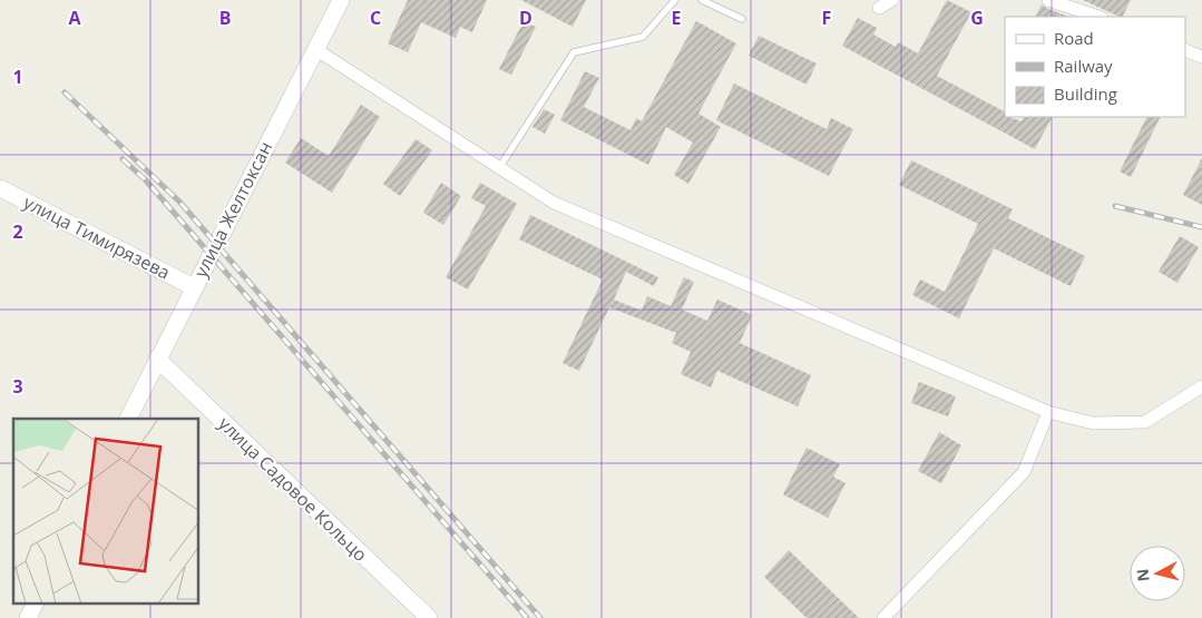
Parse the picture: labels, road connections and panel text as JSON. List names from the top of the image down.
{
  "streets": {
    "street": ["улица Желтоксан", "улица Тимирязева", "улица Садовое Кольцо"]
  },
  "crossings": [
    ["улица Желтоксан", "улица Тимирязева"],
    ["улица Желтоксан", "улица Садовое Кольцо"]
  ],
  "legend": ["Road", "Railway", "Building"],
  "north": "left",
  "grid": {
    "columns": [
      "A",
      "B",
      "C",
      "D",
      "E",
      "F",
      "G"
    ],
    "rows": ["1", "2", "3"]
  }
}
